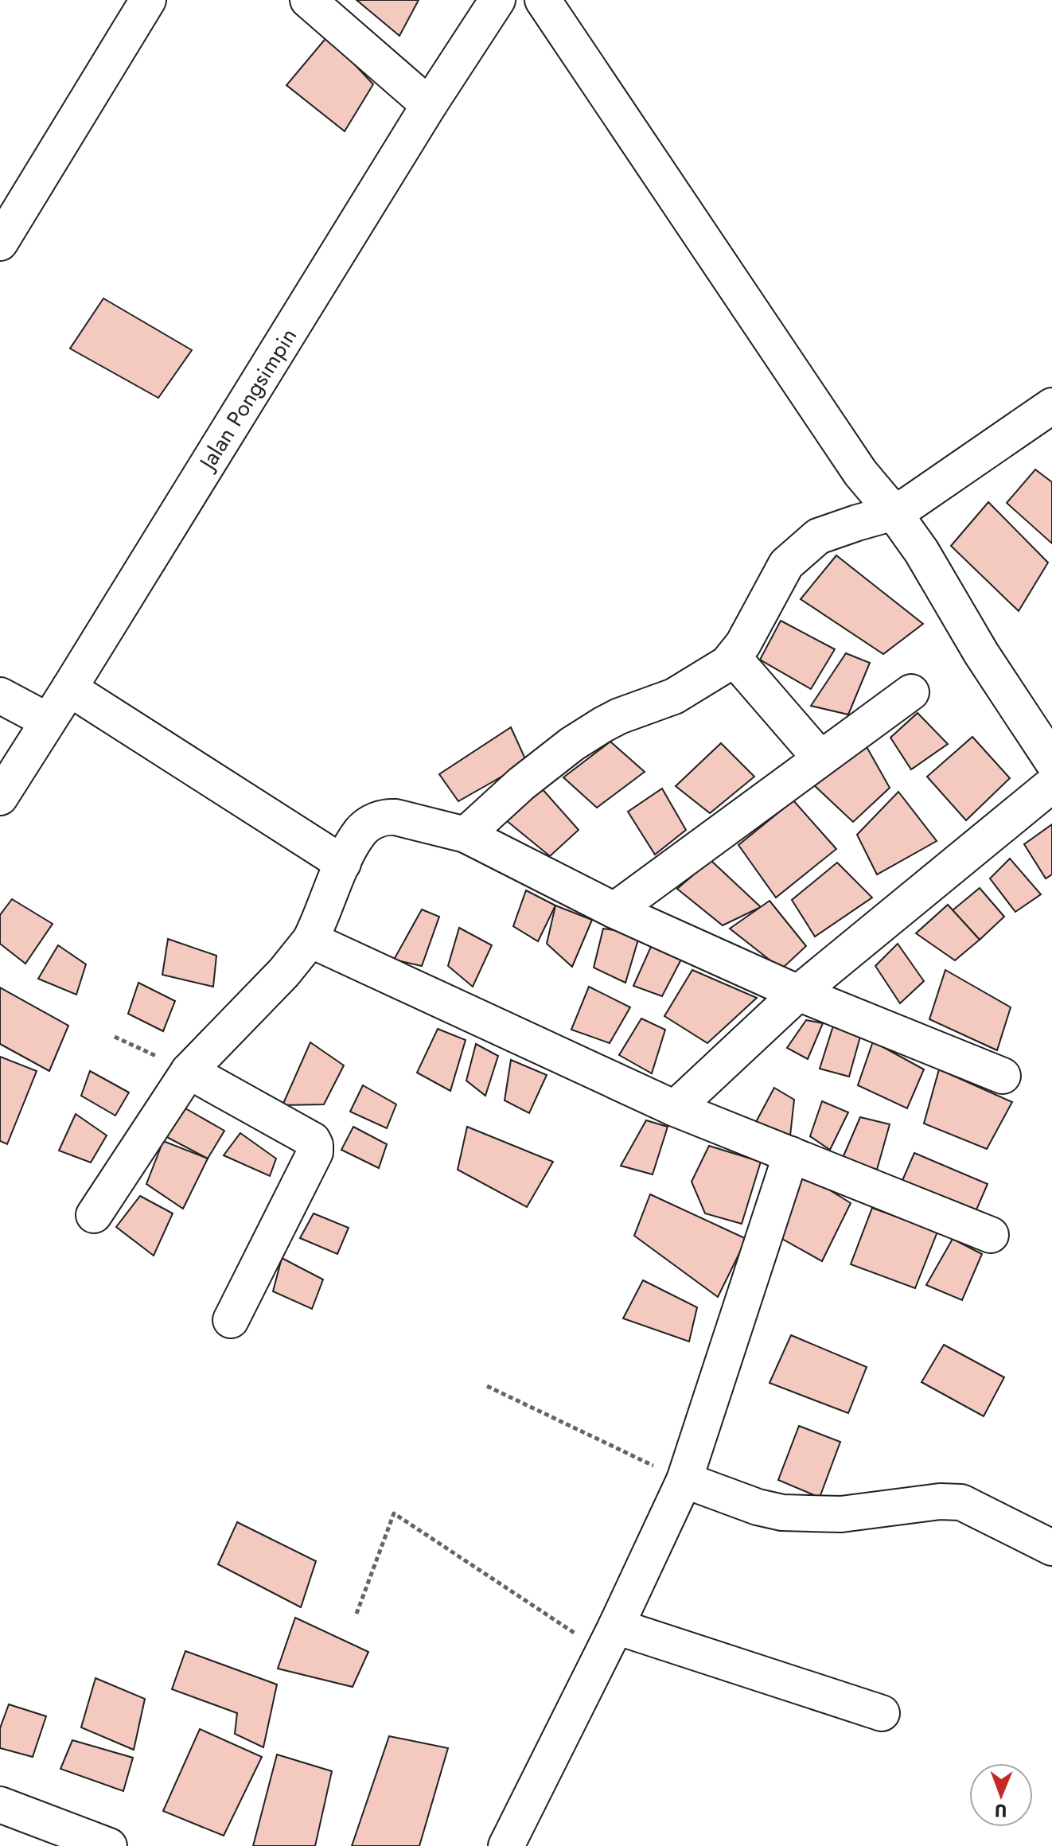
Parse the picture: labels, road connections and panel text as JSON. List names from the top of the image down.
{
  "streets": {
    "street": ["Jalan Pongsimpin"]
  },
  "north": "bottom"
}
